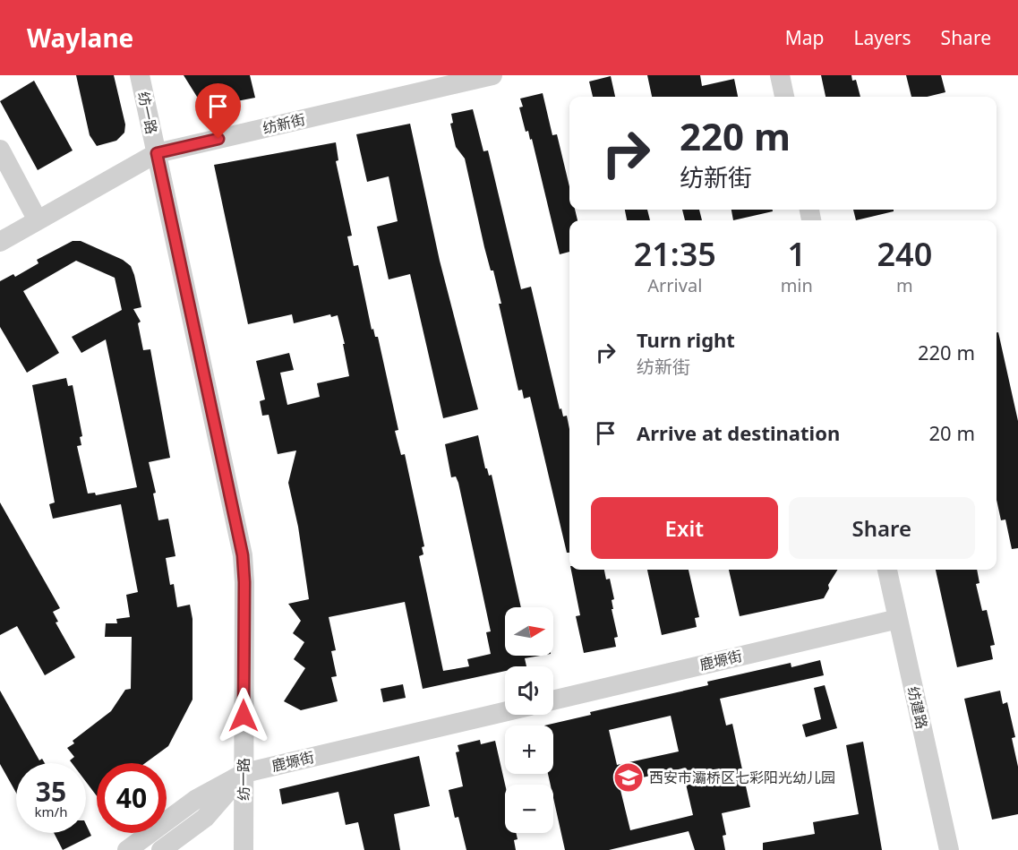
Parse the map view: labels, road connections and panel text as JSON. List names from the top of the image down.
{
  "streets": {
    "street": [
      "纺一路",
      "纺新街",
      "鹿塬街",
      "纺建路"
    ]
  },
  "crossings": [
    ["纺一路", "纺新街"],
    ["纺一路", "鹿塬街"],
    ["鹿塬街", "纺建路"]
  ],
  "places": {
    "school or university": ["西安市灞桥区七彩阳光幼儿园"]
  },
  "north": "right",
  "page": {
    "header": "Waylane",
    "nav": ["Map", "Layers", "Share"],
    "turn": ["220 m", "纺新街"],
    "eta": [
      "21:35",
      "Arrival",
      "1",
      "min",
      "240",
      "m"
    ],
    "list": [
      {
        "name": "Turn right",
        "note": "纺新街",
        "value": "220 m"
      },
      {
        "name": "Arrive at destination",
        "value": "20 m"
      }
    ],
    "buttons": ["Exit", "Share"],
    "map_buttons": ["+", "−"],
    "speed": "35 km/h",
    "limit": "40"
  }
}
